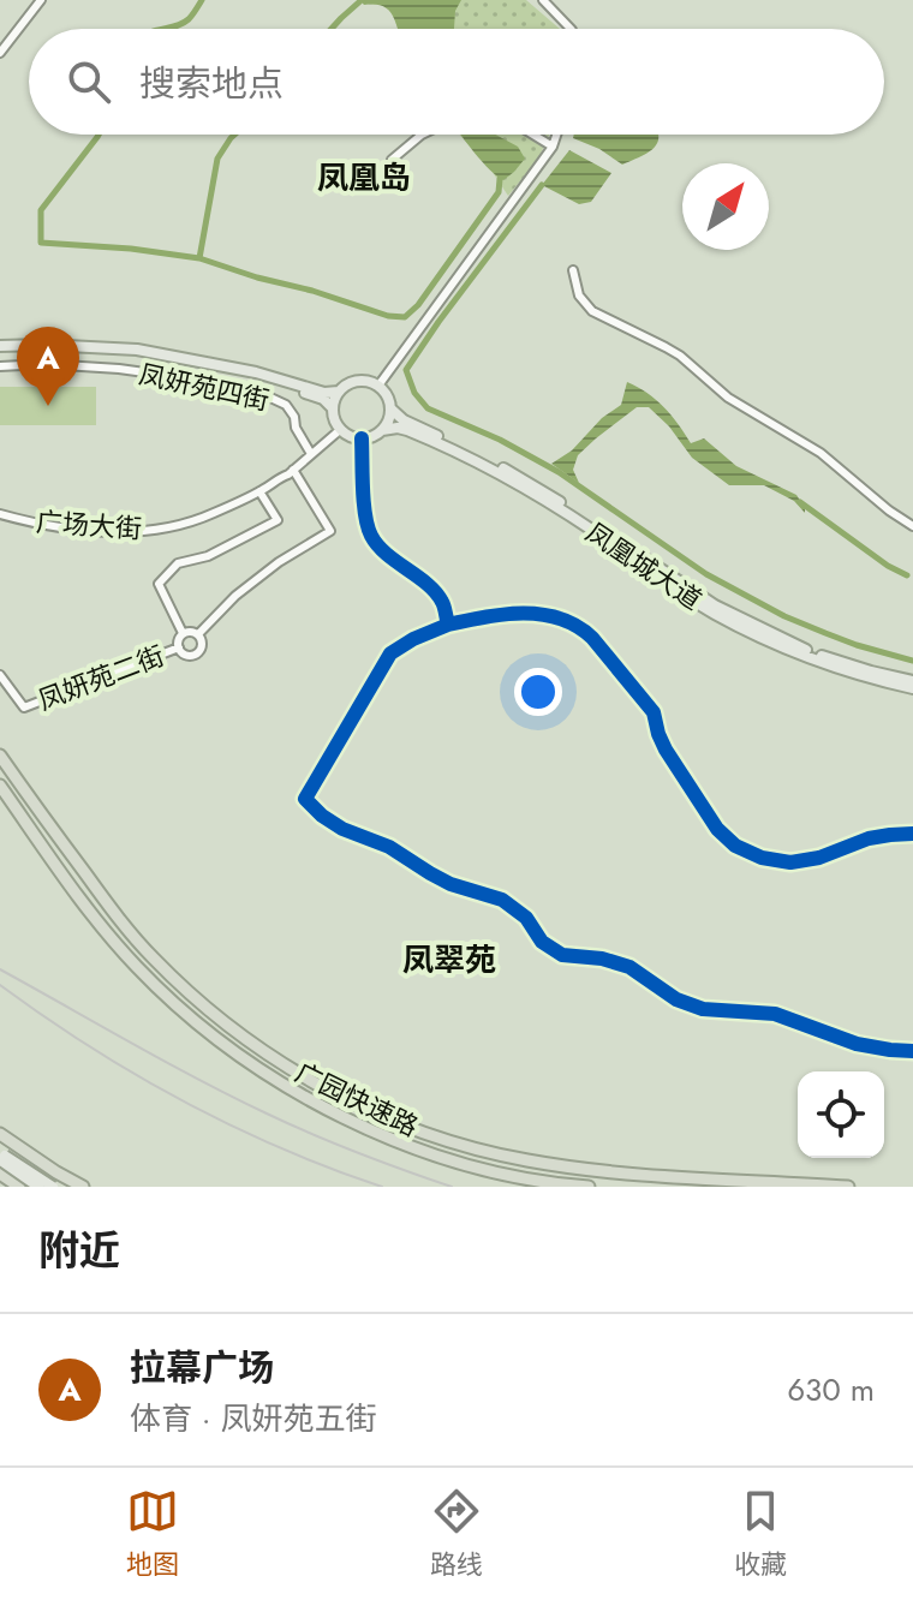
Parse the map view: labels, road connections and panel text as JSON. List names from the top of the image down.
{
  "streets": {
    "highway": ["广园快速路"],
    "main road": ["凤凰城大道"],
    "street": ["凤妍苑四街", "广场大街", "凤妍苑二街"]
  },
  "crossings": [
    ["凤妍苑四街", "广场大街"],
    ["广场大街", "凤凰城大道"]
  ],
  "districts": ["凤凰岛", "凤翠苑"],
  "north": "top right",
  "page": {
    "search": "搜索地点",
    "pins": "A",
    "heading": "附近",
    "list": [
      {
        "mark": "A",
        "name": "拉幕广场",
        "note": "体育 · 凤妍苑五街",
        "value": "630 m"
      }
    ],
    "nav": ["地图", "路线", "收藏"]
  }
}
